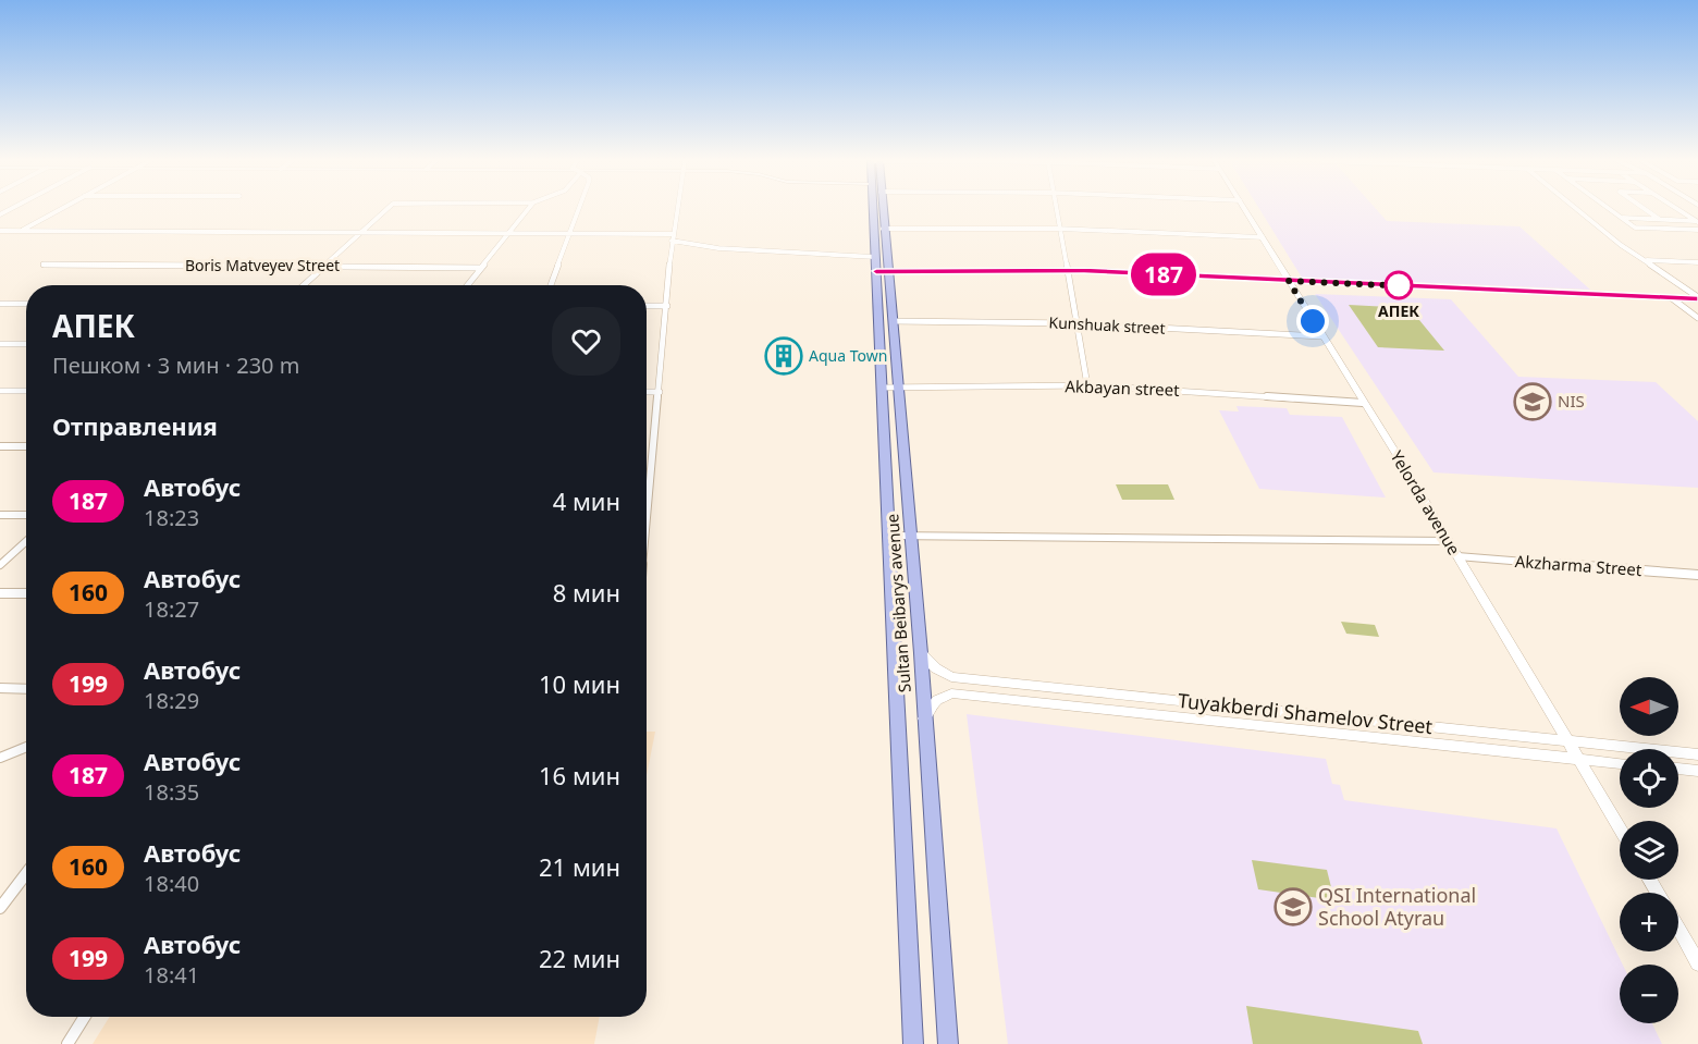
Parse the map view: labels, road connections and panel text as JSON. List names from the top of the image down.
{
  "streets": {
    "main road": ["Sultan Beibarys avenue"],
    "street": [
      "Boris Matveyev Street",
      "Kunshuak street",
      "Akbayan street",
      "Yelorda avenue",
      "Akzharma Street",
      "Tuyakberdi Shamelov Street"
    ]
  },
  "crossings": [
    ["Kunshuak street", "Yelorda avenue"],
    ["Kunshuak street", "Sultan Beibarys avenue"],
    ["Akbayan street", "Yelorda avenue"],
    ["Akbayan street", "Sultan Beibarys avenue"],
    ["Yelorda avenue", "Akzharma Street"],
    ["Yelorda avenue", "Tuyakberdi Shamelov Street"],
    ["Sultan Beibarys avenue", "Tuyakberdi Shamelov Street"]
  ],
  "places": {
    "other": ["АПЕК"],
    "building": ["Aqua Town"],
    "school or university": ["NIS", "QSI International School Atyrau"]
  },
  "lines": ["bus line 187"],
  "north": "left",
  "page": {
    "on_map": "187",
    "heading": [
      ["АПЕК", "Пешком · 3 мин · 230 m"],
      "Отправления"
    ],
    "list": [
      {
        "mark": "187",
        "name": "Автобус",
        "note": "18:23",
        "value": "4 мин"
      },
      {
        "mark": "160",
        "name": "Автобус",
        "note": "18:27",
        "value": "8 мин"
      },
      {
        "mark": "199",
        "name": "Автобус",
        "note": "18:29",
        "value": "10 мин"
      },
      {
        "mark": "187",
        "name": "Автобус",
        "note": "18:35",
        "value": "16 мин"
      },
      {
        "mark": "160",
        "name": "Автобус",
        "note": "18:40",
        "value": "21 мин"
      },
      {
        "mark": "199",
        "name": "Автобус",
        "note": "18:41",
        "value": "22 мин"
      }
    ],
    "map_buttons": ["+", "−"]
  }
}
